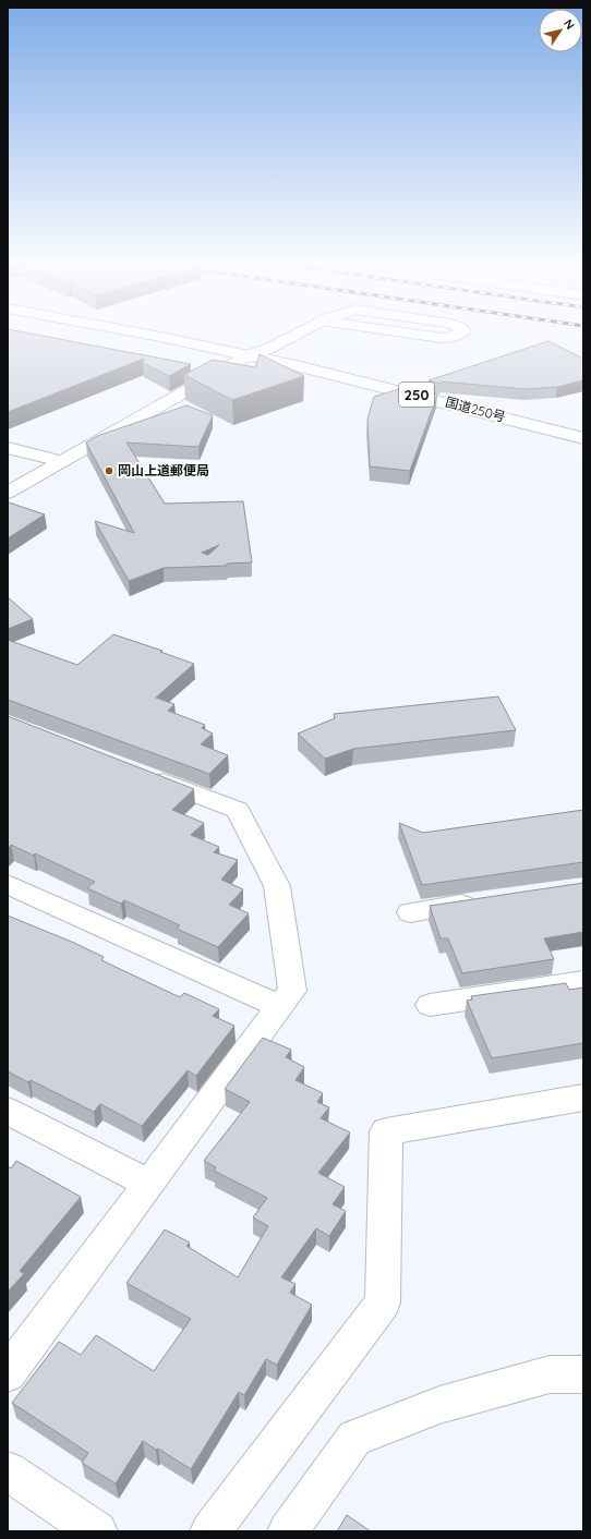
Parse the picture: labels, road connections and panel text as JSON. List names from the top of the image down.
{
  "streets": {
    "main road": ["250", "国道250号"]
  },
  "places": ["岡山上道郵便局"],
  "north": "top right"
}
